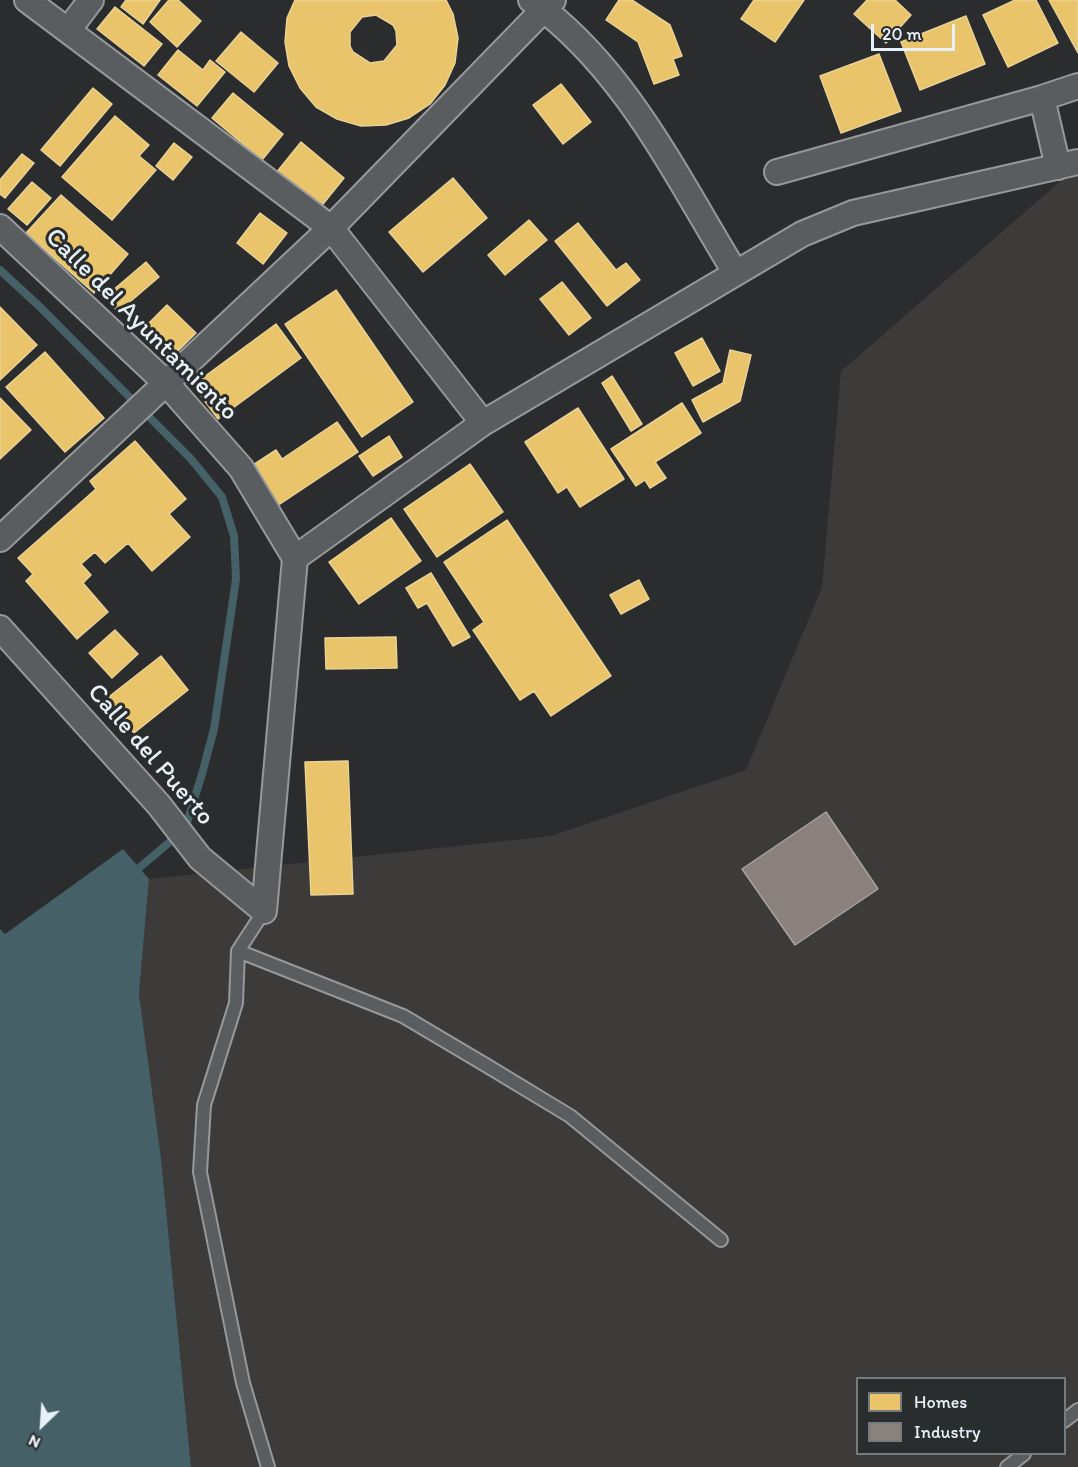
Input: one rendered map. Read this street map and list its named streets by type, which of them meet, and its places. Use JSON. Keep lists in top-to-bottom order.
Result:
{
  "streets": {
    "street": ["Calle del Ayuntamiento", "Calle del Puerto"]
  },
  "legend": ["Homes", "Industry"],
  "scale_bar": "20 m",
  "north": "bottom left"
}
